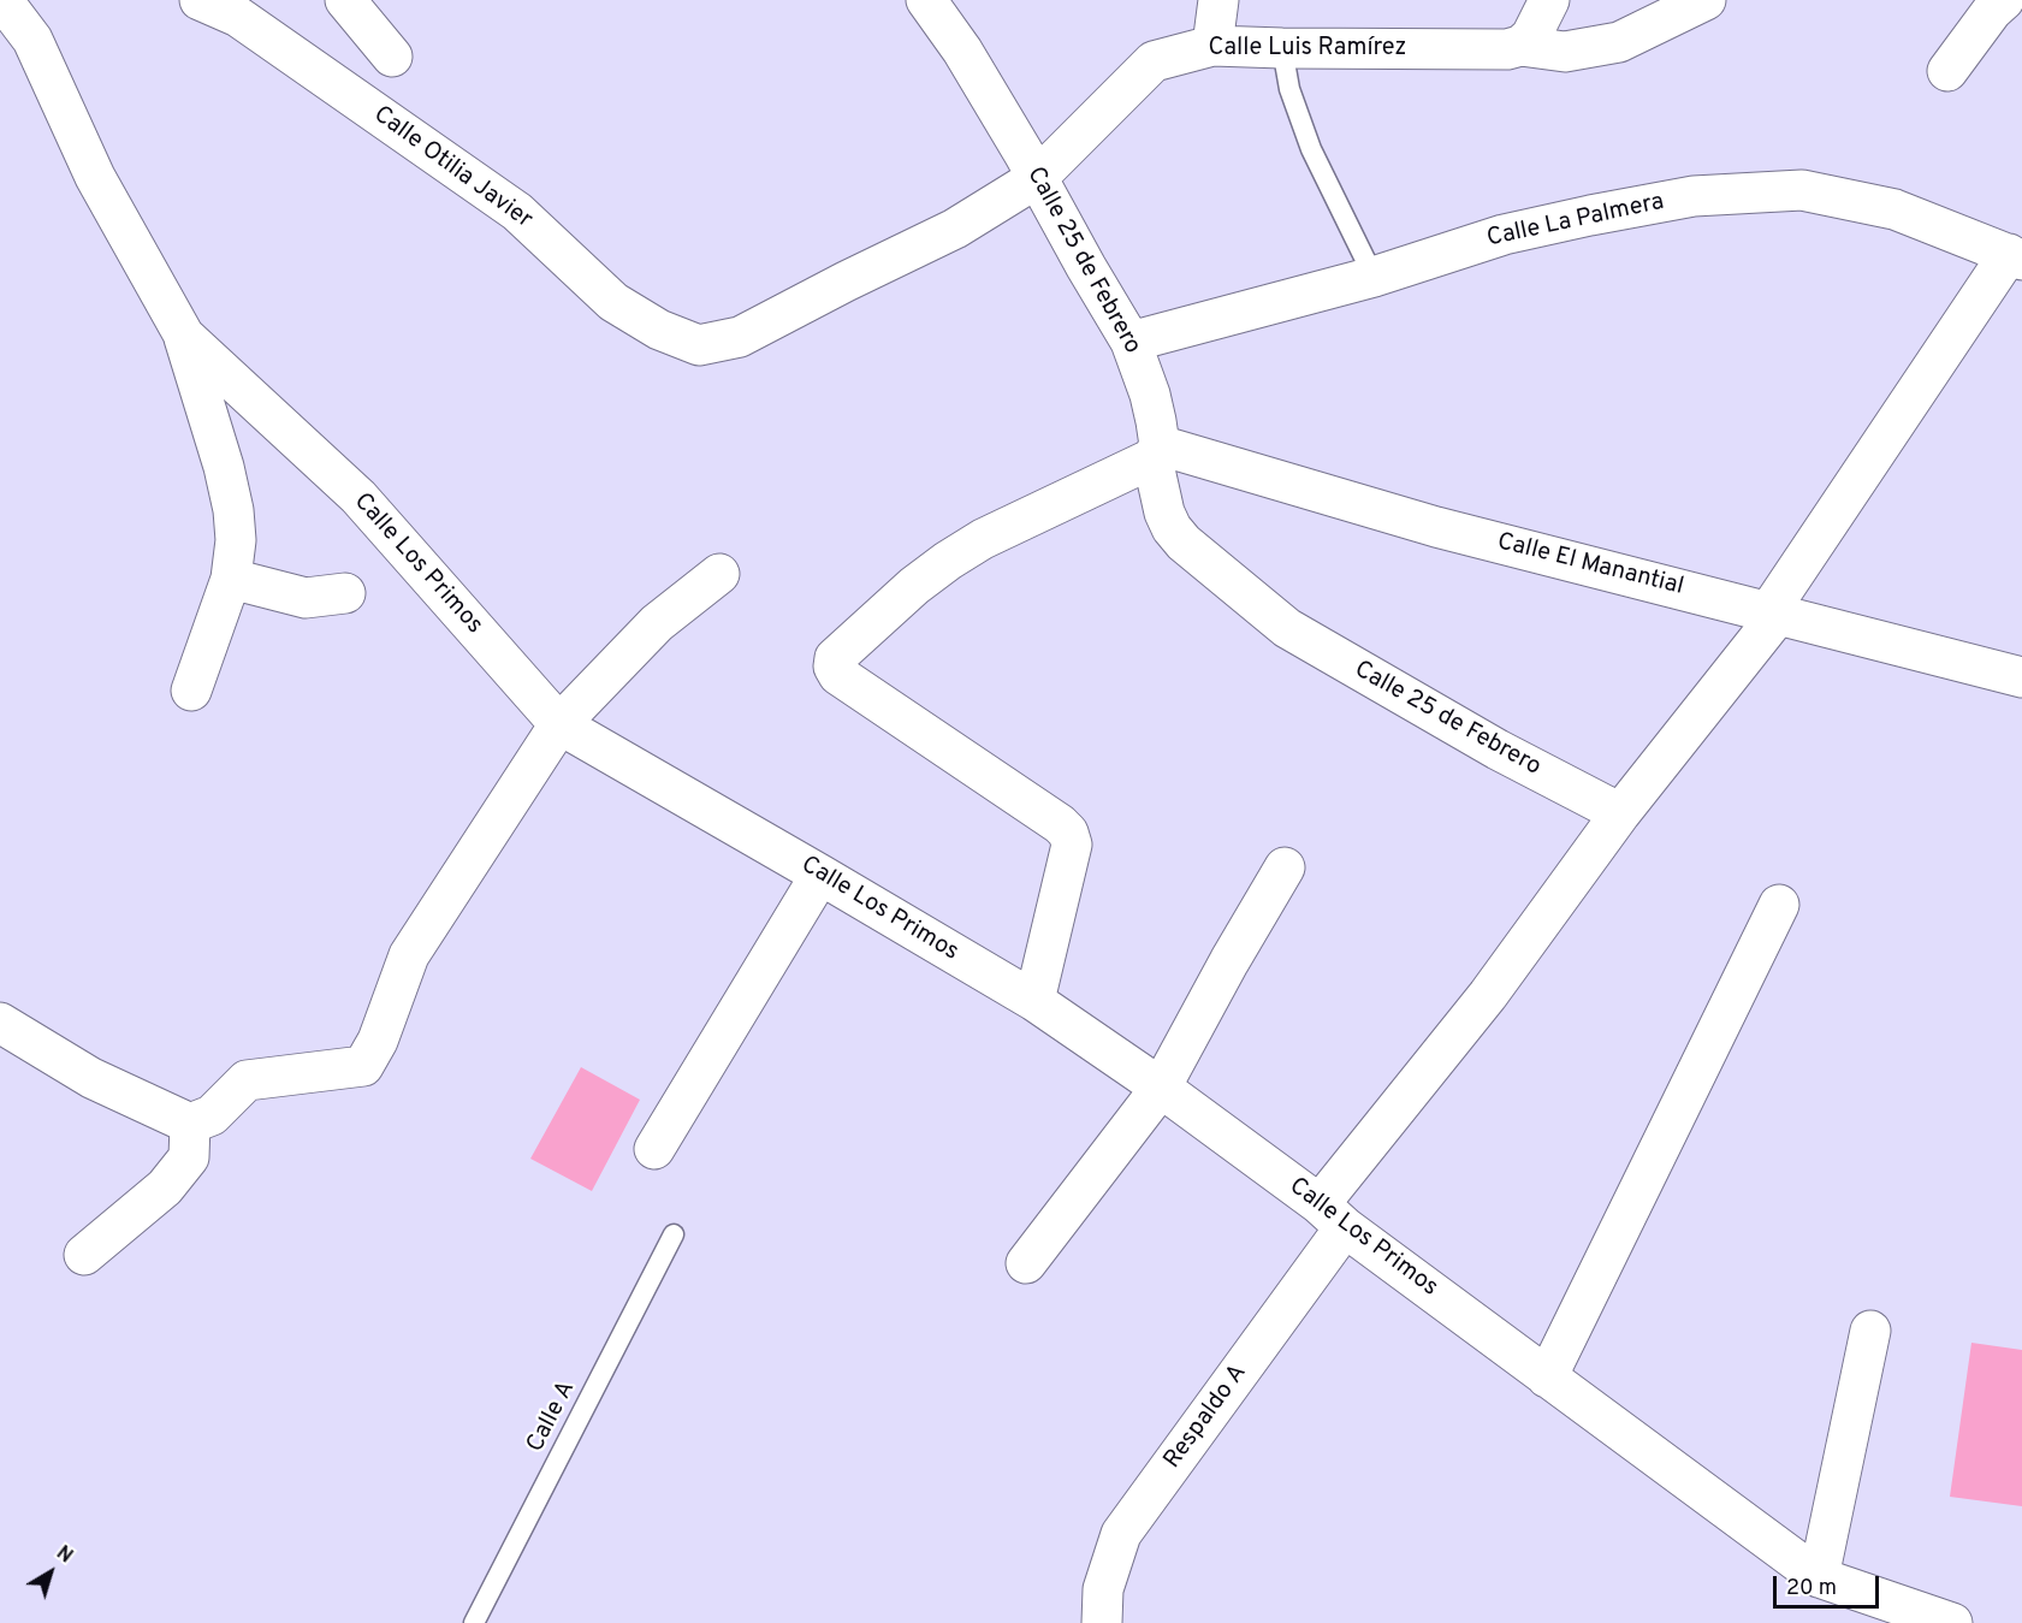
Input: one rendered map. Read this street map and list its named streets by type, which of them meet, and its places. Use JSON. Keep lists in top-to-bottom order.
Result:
{
  "streets": {
    "street": [
      "Calle Luis Ramírez",
      "Calle Otilia Javier",
      "Calle La Palmera",
      "Calle 25 de Febrero",
      "Calle Los Primos",
      "Calle El Manantial",
      "Respaldo A"
    ],
    "lane": ["Calle A"]
  },
  "crossings": [
    ["Calle Luis Ramírez", "Calle Otilia Javier"],
    ["Calle Luis Ramírez", "Calle 25 de Febrero"],
    ["Calle La Palmera", "Calle 25 de Febrero"],
    ["Calle La Palmera", "Respaldo A"],
    ["Calle 25 de Febrero", "Calle El Manantial"],
    ["Calle 25 de Febrero", "Respaldo A"],
    ["Calle Los Primos", "Respaldo A"],
    ["Calle El Manantial", "Respaldo A"]
  ],
  "scale_bar": "20 m",
  "north": "top right"
}
